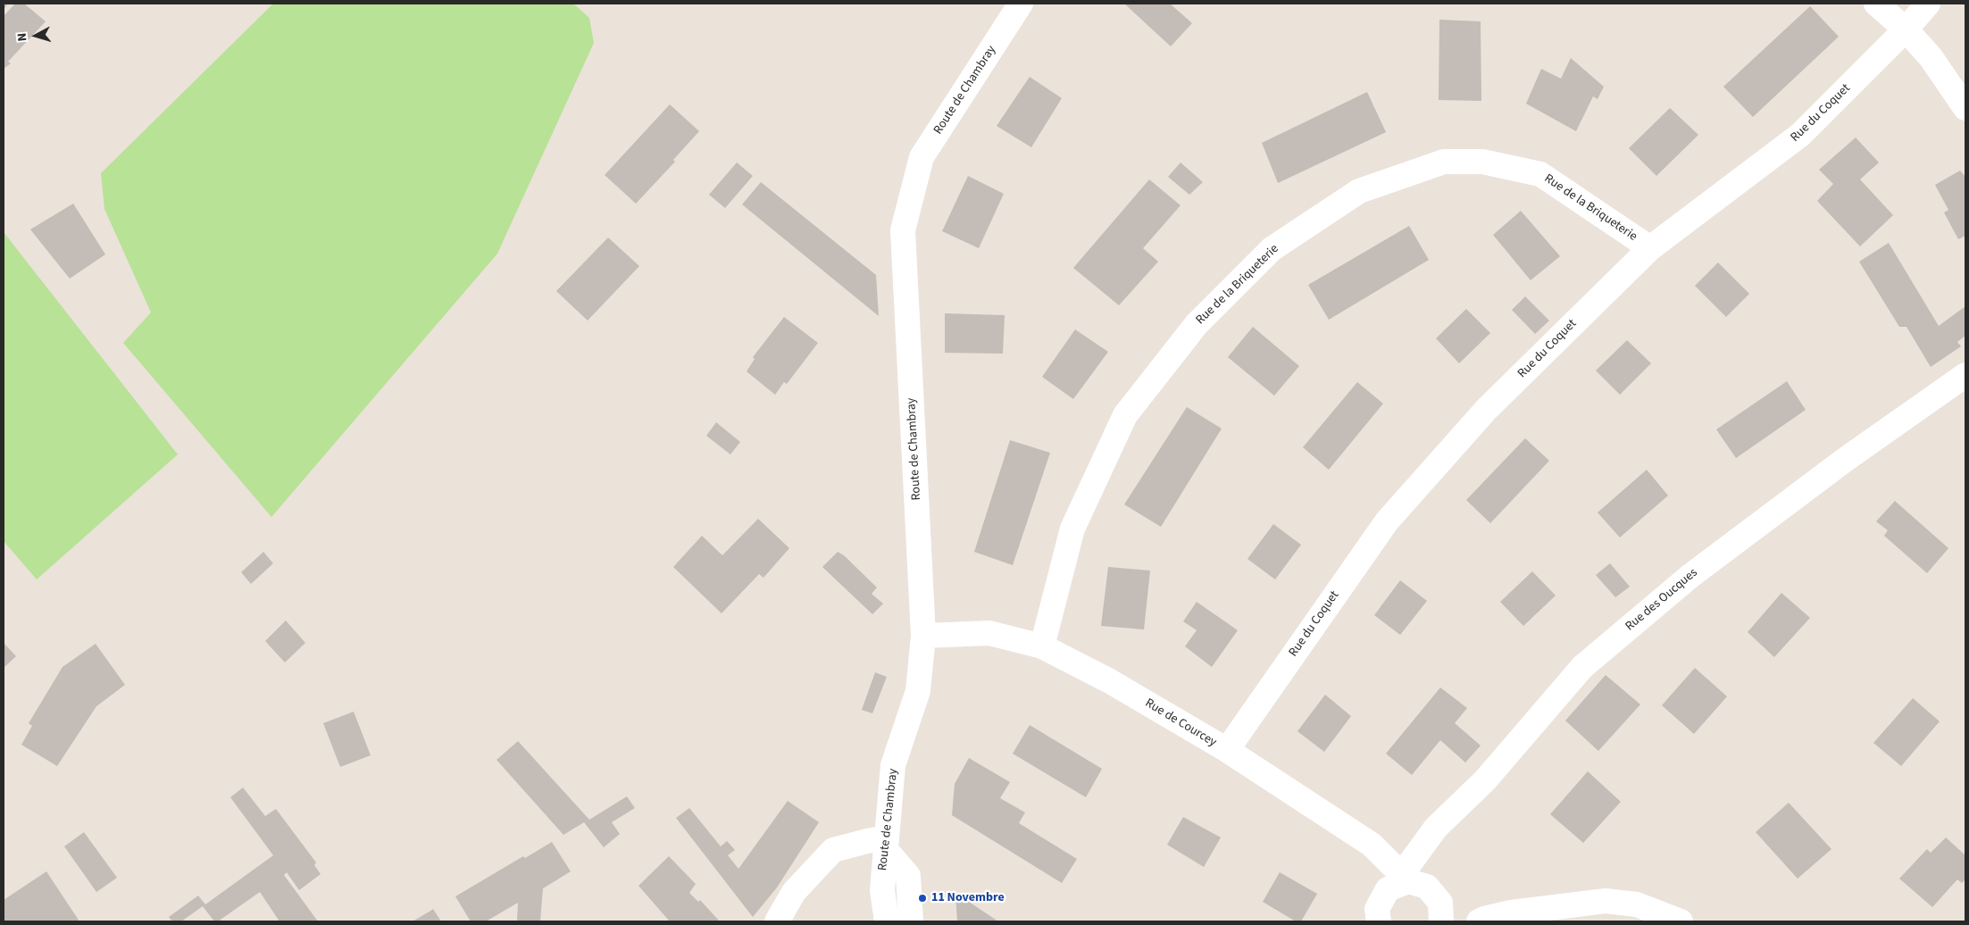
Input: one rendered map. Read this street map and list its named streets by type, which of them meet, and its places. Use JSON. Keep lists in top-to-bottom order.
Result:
{
  "streets": {
    "street": [
      "Route de Chambray",
      "Rue du Coquet",
      "Rue de la Briqueterie",
      "Rue des Oucques",
      "Rue de Courcey"
    ]
  },
  "crossings": [
    ["Route de Chambray", "Rue de Courcey"],
    ["Rue du Coquet", "Rue de la Briqueterie"],
    ["Rue du Coquet", "Rue de Courcey"],
    ["Rue de la Briqueterie", "Rue de Courcey"],
    ["Rue des Oucques", "Rue de Courcey"]
  ],
  "places": ["11 Novembre"],
  "north": "left"
}
